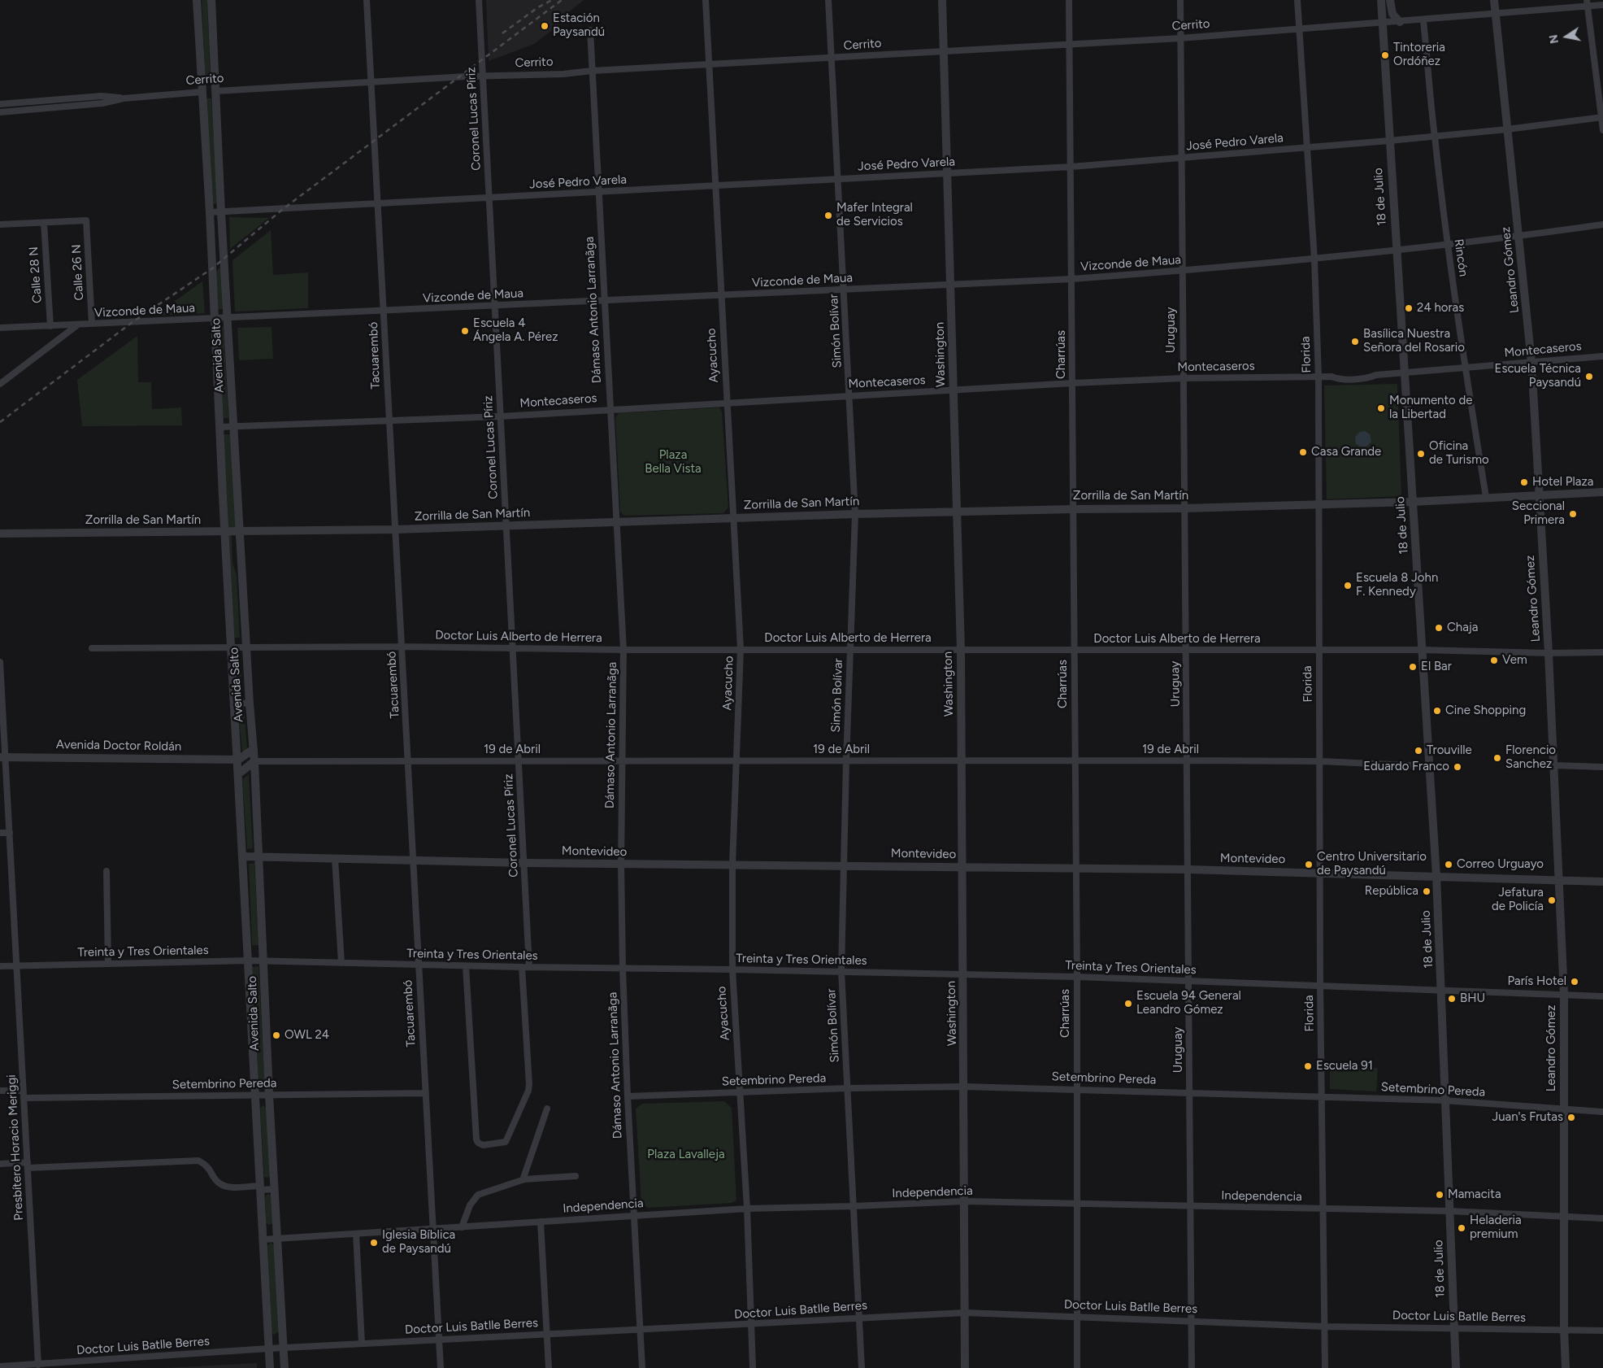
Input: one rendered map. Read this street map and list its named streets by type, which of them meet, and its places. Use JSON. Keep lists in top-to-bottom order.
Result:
{
  "streets": {
    "street": [
      "Cerrito",
      "Coronel Lucas Píriz",
      "José Pedro Varela",
      "18 de Julio",
      "Rincón",
      "Vizconde de Maua",
      "Leandro Gómez",
      "Calle 26 N",
      "Calle 28 N",
      "Dámaso Antonio Larranãga",
      "Uruguay",
      "Simón Bolívar",
      "Montecaseros",
      "Washington",
      "Charrúas",
      "Florida",
      "Avenida Salto",
      "Tacuarembó",
      "Ayacucho",
      "Zorrilla de San Martín",
      "Doctor Luis Alberto de Herrera",
      "Avenida Doctor Roldán",
      "19 de Abril",
      "Montevideo",
      "Treinta y Tres Orientales",
      "Setembrino Pereda",
      "Presbítero Horacio Meriggi",
      "Independencia",
      "Doctor Luis Batlle Berres"
    ]
  },
  "crossings": [
    ["Cerrito", "Coronel Lucas Píriz"],
    ["Cerrito", "18 de Julio"],
    ["Cerrito", "Rincón"],
    ["Cerrito", "Leandro Gómez"],
    ["Cerrito", "Dámaso Antonio Larranãga"],
    ["Cerrito", "Uruguay"],
    ["Cerrito", "Simón Bolívar"],
    ["Cerrito", "Washington"],
    ["Cerrito", "Charrúas"],
    ["Cerrito", "Florida"],
    ["Cerrito", "Avenida Salto"],
    ["Cerrito", "Tacuarembó"],
    ["Cerrito", "Ayacucho"],
    ["Coronel Lucas Píriz", "José Pedro Varela"],
    ["Coronel Lucas Píriz", "Vizconde de Maua"],
    ["Coronel Lucas Píriz", "Montecaseros"],
    ["Coronel Lucas Píriz", "Zorrilla de San Martín"],
    ["Coronel Lucas Píriz", "Doctor Luis Alberto de Herrera"],
    ["Coronel Lucas Píriz", "19 de Abril"],
    ["Coronel Lucas Píriz", "Montevideo"],
    ["Coronel Lucas Píriz", "Treinta y Tres Orientales"],
    ["José Pedro Varela", "18 de Julio"],
    ["José Pedro Varela", "Rincón"],
    ["José Pedro Varela", "Leandro Gómez"],
    ["José Pedro Varela", "Dámaso Antonio Larranãga"],
    ["José Pedro Varela", "Uruguay"],
    ["José Pedro Varela", "Simón Bolívar"],
    ["José Pedro Varela", "Washington"],
    ["José Pedro Varela", "Charrúas"],
    ["José Pedro Varela", "Florida"],
    ["José Pedro Varela", "Avenida Salto"],
    ["José Pedro Varela", "Tacuarembó"],
    ["José Pedro Varela", "Ayacucho"],
    ["18 de Julio", "Vizconde de Maua"],
    ["18 de Julio", "Montecaseros"],
    ["18 de Julio", "Zorrilla de San Martín"],
    ["18 de Julio", "Doctor Luis Alberto de Herrera"],
    ["18 de Julio", "19 de Abril"],
    ["18 de Julio", "Montevideo"],
    ["18 de Julio", "Treinta y Tres Orientales"],
    ["18 de Julio", "Setembrino Pereda"],
    ["18 de Julio", "Independencia"],
    ["18 de Julio", "Doctor Luis Batlle Berres"],
    ["Rincón", "Vizconde de Maua"],
    ["Rincón", "Montecaseros"],
    ["Rincón", "Zorrilla de San Martín"],
    ["Vizconde de Maua", "Leandro Gómez"],
    ["Vizconde de Maua", "Calle 26 N"],
    ["Vizconde de Maua", "Calle 28 N"],
    ["Vizconde de Maua", "Dámaso Antonio Larranãga"],
    ["Vizconde de Maua", "Uruguay"],
    ["Vizconde de Maua", "Simón Bolívar"],
    ["Vizconde de Maua", "Washington"],
    ["Vizconde de Maua", "Charrúas"],
    ["Vizconde de Maua", "Florida"],
    ["Vizconde de Maua", "Avenida Salto"],
    ["Vizconde de Maua", "Tacuarembó"],
    ["Vizconde de Maua", "Ayacucho"],
    ["Leandro Gómez", "Montecaseros"],
    ["Leandro Gómez", "Zorrilla de San Martín"],
    ["Leandro Gómez", "Doctor Luis Alberto de Herrera"],
    ["Leandro Gómez", "Montevideo"],
    ["Leandro Gómez", "Treinta y Tres Orientales"],
    ["Leandro Gómez", "Setembrino Pereda"],
    ["Leandro Gómez", "Independencia"],
    ["Leandro Gómez", "Doctor Luis Batlle Berres"],
    ["Calle 26 N", "Calle 28 N"],
    ["Dámaso Antonio Larranãga", "Montecaseros"],
    ["Dámaso Antonio Larranãga", "Zorrilla de San Martín"],
    ["Dámaso Antonio Larranãga", "Doctor Luis Alberto de Herrera"],
    ["Dámaso Antonio Larranãga", "19 de Abril"],
    ["Dámaso Antonio Larranãga", "Montevideo"],
    ["Dámaso Antonio Larranãga", "Treinta y Tres Orientales"],
    ["Dámaso Antonio Larranãga", "Setembrino Pereda"],
    ["Dámaso Antonio Larranãga", "Independencia"],
    ["Dámaso Antonio Larranãga", "Doctor Luis Batlle Berres"],
    ["Uruguay", "Montecaseros"],
    ["Uruguay", "Zorrilla de San Martín"],
    ["Uruguay", "Doctor Luis Alberto de Herrera"],
    ["Uruguay", "19 de Abril"],
    ["Uruguay", "Montevideo"],
    ["Uruguay", "Treinta y Tres Orientales"],
    ["Uruguay", "Setembrino Pereda"],
    ["Uruguay", "Independencia"],
    ["Uruguay", "Doctor Luis Batlle Berres"],
    ["Simón Bolívar", "Montecaseros"],
    ["Simón Bolívar", "Zorrilla de San Martín"],
    ["Simón Bolívar", "Doctor Luis Alberto de Herrera"],
    ["Simón Bolívar", "19 de Abril"],
    ["Simón Bolívar", "Montevideo"],
    ["Simón Bolívar", "Treinta y Tres Orientales"],
    ["Simón Bolívar", "Setembrino Pereda"],
    ["Simón Bolívar", "Independencia"],
    ["Simón Bolívar", "Doctor Luis Batlle Berres"],
    ["Montecaseros", "Washington"],
    ["Montecaseros", "Charrúas"],
    ["Montecaseros", "Florida"],
    ["Montecaseros", "Avenida Salto"],
    ["Montecaseros", "Tacuarembó"],
    ["Montecaseros", "Ayacucho"],
    ["Washington", "Zorrilla de San Martín"],
    ["Washington", "Doctor Luis Alberto de Herrera"],
    ["Washington", "19 de Abril"],
    ["Washington", "Montevideo"],
    ["Washington", "Treinta y Tres Orientales"],
    ["Washington", "Setembrino Pereda"],
    ["Washington", "Independencia"],
    ["Washington", "Doctor Luis Batlle Berres"],
    ["Charrúas", "Zorrilla de San Martín"],
    ["Charrúas", "Doctor Luis Alberto de Herrera"],
    ["Charrúas", "19 de Abril"],
    ["Charrúas", "Montevideo"],
    ["Charrúas", "Treinta y Tres Orientales"],
    ["Charrúas", "Setembrino Pereda"],
    ["Charrúas", "Independencia"],
    ["Charrúas", "Doctor Luis Batlle Berres"],
    ["Florida", "Zorrilla de San Martín"],
    ["Florida", "Doctor Luis Alberto de Herrera"],
    ["Florida", "19 de Abril"],
    ["Florida", "Montevideo"],
    ["Florida", "Treinta y Tres Orientales"],
    ["Florida", "Setembrino Pereda"],
    ["Florida", "Independencia"],
    ["Florida", "Doctor Luis Batlle Berres"],
    ["Avenida Salto", "Zorrilla de San Martín"],
    ["Avenida Salto", "Doctor Luis Alberto de Herrera"],
    ["Avenida Salto", "Avenida Doctor Roldán"],
    ["Avenida Salto", "19 de Abril"],
    ["Avenida Salto", "Montevideo"],
    ["Avenida Salto", "Treinta y Tres Orientales"],
    ["Avenida Salto", "Setembrino Pereda"],
    ["Avenida Salto", "Independencia"],
    ["Avenida Salto", "Doctor Luis Batlle Berres"],
    ["Tacuarembó", "Zorrilla de San Martín"],
    ["Tacuarembó", "Doctor Luis Alberto de Herrera"],
    ["Tacuarembó", "19 de Abril"],
    ["Tacuarembó", "Montevideo"],
    ["Tacuarembó", "Treinta y Tres Orientales"],
    ["Tacuarembó", "Setembrino Pereda"],
    ["Tacuarembó", "Independencia"],
    ["Tacuarembó", "Doctor Luis Batlle Berres"],
    ["Ayacucho", "Zorrilla de San Martín"],
    ["Ayacucho", "Doctor Luis Alberto de Herrera"],
    ["Ayacucho", "19 de Abril"],
    ["Ayacucho", "Montevideo"],
    ["Ayacucho", "Treinta y Tres Orientales"],
    ["Ayacucho", "Setembrino Pereda"],
    ["Ayacucho", "Independencia"],
    ["Ayacucho", "Doctor Luis Batlle Berres"],
    ["Avenida Doctor Roldán", "Presbítero Horacio Meriggi"],
    ["Treinta y Tres Orientales", "Presbítero Horacio Meriggi"],
    ["Setembrino Pereda", "Presbítero Horacio Meriggi"],
    ["Presbítero Horacio Meriggi", "Doctor Luis Batlle Berres"]
  ],
  "parks": ["Plaza Bella Vista", "Plaza Lavalleja"],
  "places": [
    "Estación Paysandú",
    "Tintoreria Ordóñez",
    "Mafer Integral de Servicios",
    "24 horas",
    "Escuela 4 Ángela A. Pérez",
    "Basílica Nuestra Señora del Rosario",
    "Escuela Técnica Paysandú",
    "Monumento de la Libertad",
    "Casa Grande",
    "Oficina de Turismo",
    "Hotel Plaza",
    "Seccional Primera",
    "Escuela 8 John F. Kennedy",
    "Chaja",
    "Vem",
    "El Bar",
    "Cine Shopping",
    "Trouville",
    "Florencio Sanchez",
    "Eduardo Franco",
    "Centro Universitario de Paysandú",
    "Correo Urguayo",
    "República",
    "Jefatura de Policía",
    "París Hotel",
    "BHU",
    "Escuela 94 General Leandro Gómez",
    "OWL 24",
    "Escuela 91",
    "Juan's Frutas",
    "Mamacita",
    "Heladeria premium",
    "Iglesia Bíblica de Paysandú"
  ],
  "north": "left"
}
